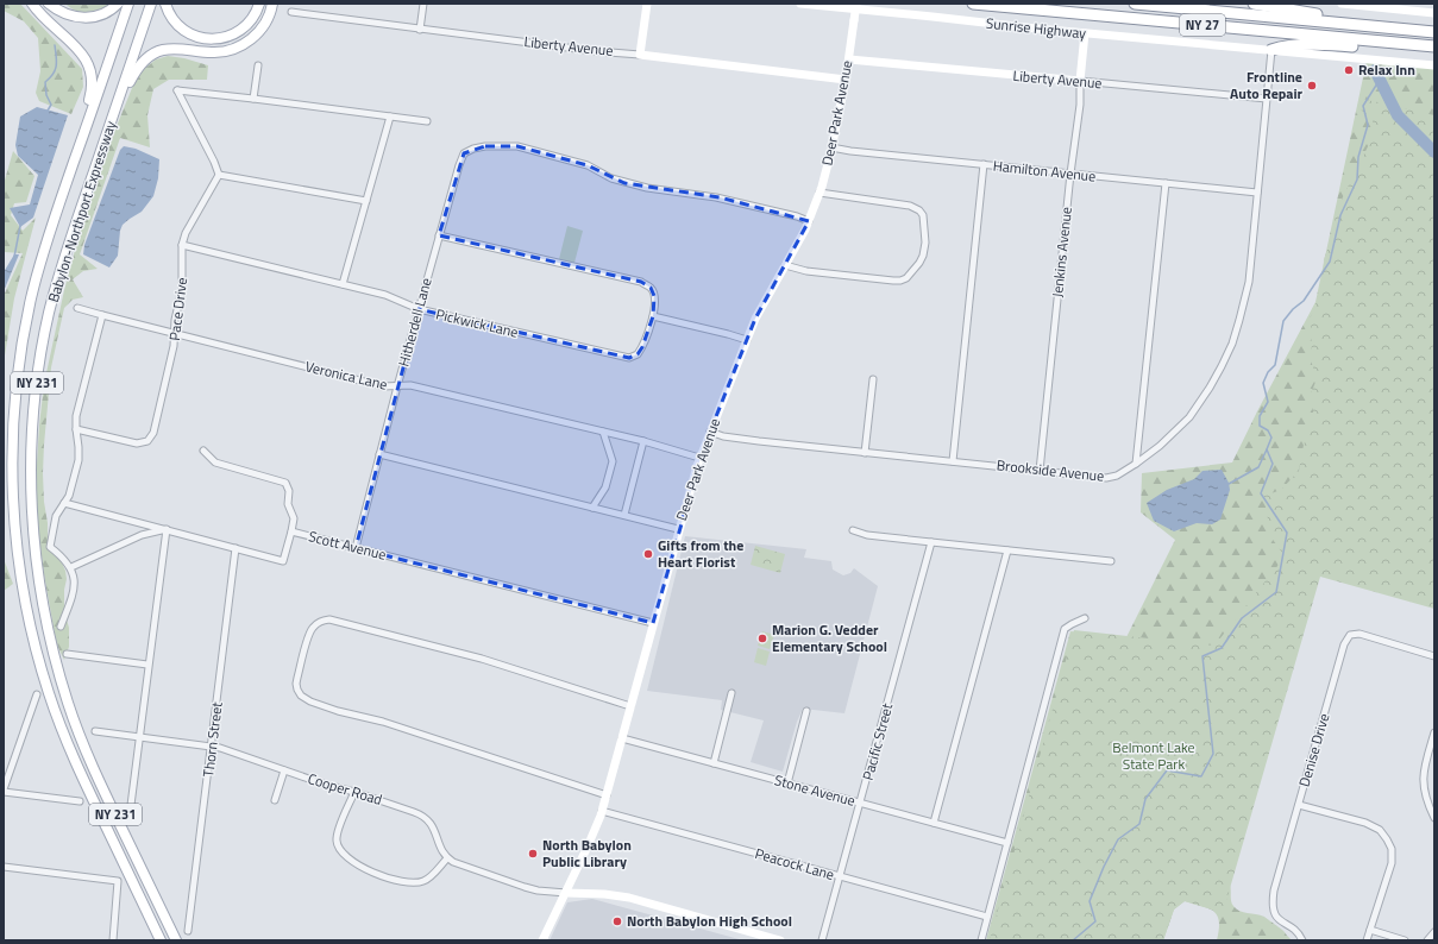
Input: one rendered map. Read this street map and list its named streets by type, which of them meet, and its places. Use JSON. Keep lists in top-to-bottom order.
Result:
{
  "streets": {
    "highway": ["NY 27", "Sunrise Highway"],
    "main road": [
      "Liberty Avenue",
      "Deer Park Avenue",
      "Babylon-Northport Expressway",
      "Jenkins Avenue",
      "NY 231"
    ],
    "street": [
      "Hamilton Avenue",
      "Pace Drive",
      "Hitherdell Lane",
      "Pickwick Lane",
      "Veronica Lane",
      "Brookside Avenue",
      "Scott Avenue",
      "Thorn Street",
      "Pacific Street",
      "Denise Drive",
      "Cooper Road",
      "Stone Avenue",
      "Peacock Lane"
    ]
  },
  "crossings": [
    ["Sunrise Highway", "Jenkins Avenue"],
    ["Sunrise Highway", "Brookside Avenue"],
    ["Liberty Avenue", "Deer Park Avenue"],
    ["Liberty Avenue", "Jenkins Avenue"],
    ["Liberty Avenue", "Brookside Avenue"],
    ["Deer Park Avenue", "Hamilton Avenue"],
    ["Deer Park Avenue", "Hitherdell Lane"],
    ["Deer Park Avenue", "Veronica Lane"],
    ["Deer Park Avenue", "Brookside Avenue"],
    ["Deer Park Avenue", "Scott Avenue"],
    ["Deer Park Avenue", "Stone Avenue"],
    ["Deer Park Avenue", "Peacock Lane"],
    ["Hamilton Avenue", "Jenkins Avenue"],
    ["Hamilton Avenue", "Brookside Avenue"],
    ["Jenkins Avenue", "Brookside Avenue"],
    ["Pace Drive", "Pickwick Lane"],
    ["Pace Drive", "Veronica Lane"],
    ["Hitherdell Lane", "Pickwick Lane"],
    ["Hitherdell Lane", "Veronica Lane"],
    ["Hitherdell Lane", "Scott Avenue"],
    ["Scott Avenue", "Thorn Street"],
    ["Thorn Street", "Cooper Road"],
    ["Pacific Street", "Stone Avenue"],
    ["Pacific Street", "Peacock Lane"]
  ],
  "parks": ["Belmont Lake State Park"],
  "places": [
    "Relax Inn",
    "Frontline Auto Repair",
    "Gifts from the Heart Florist",
    "Marion G. Vedder Elementary School",
    "North Babylon Public Library",
    "North Babylon High School"
  ]
}
